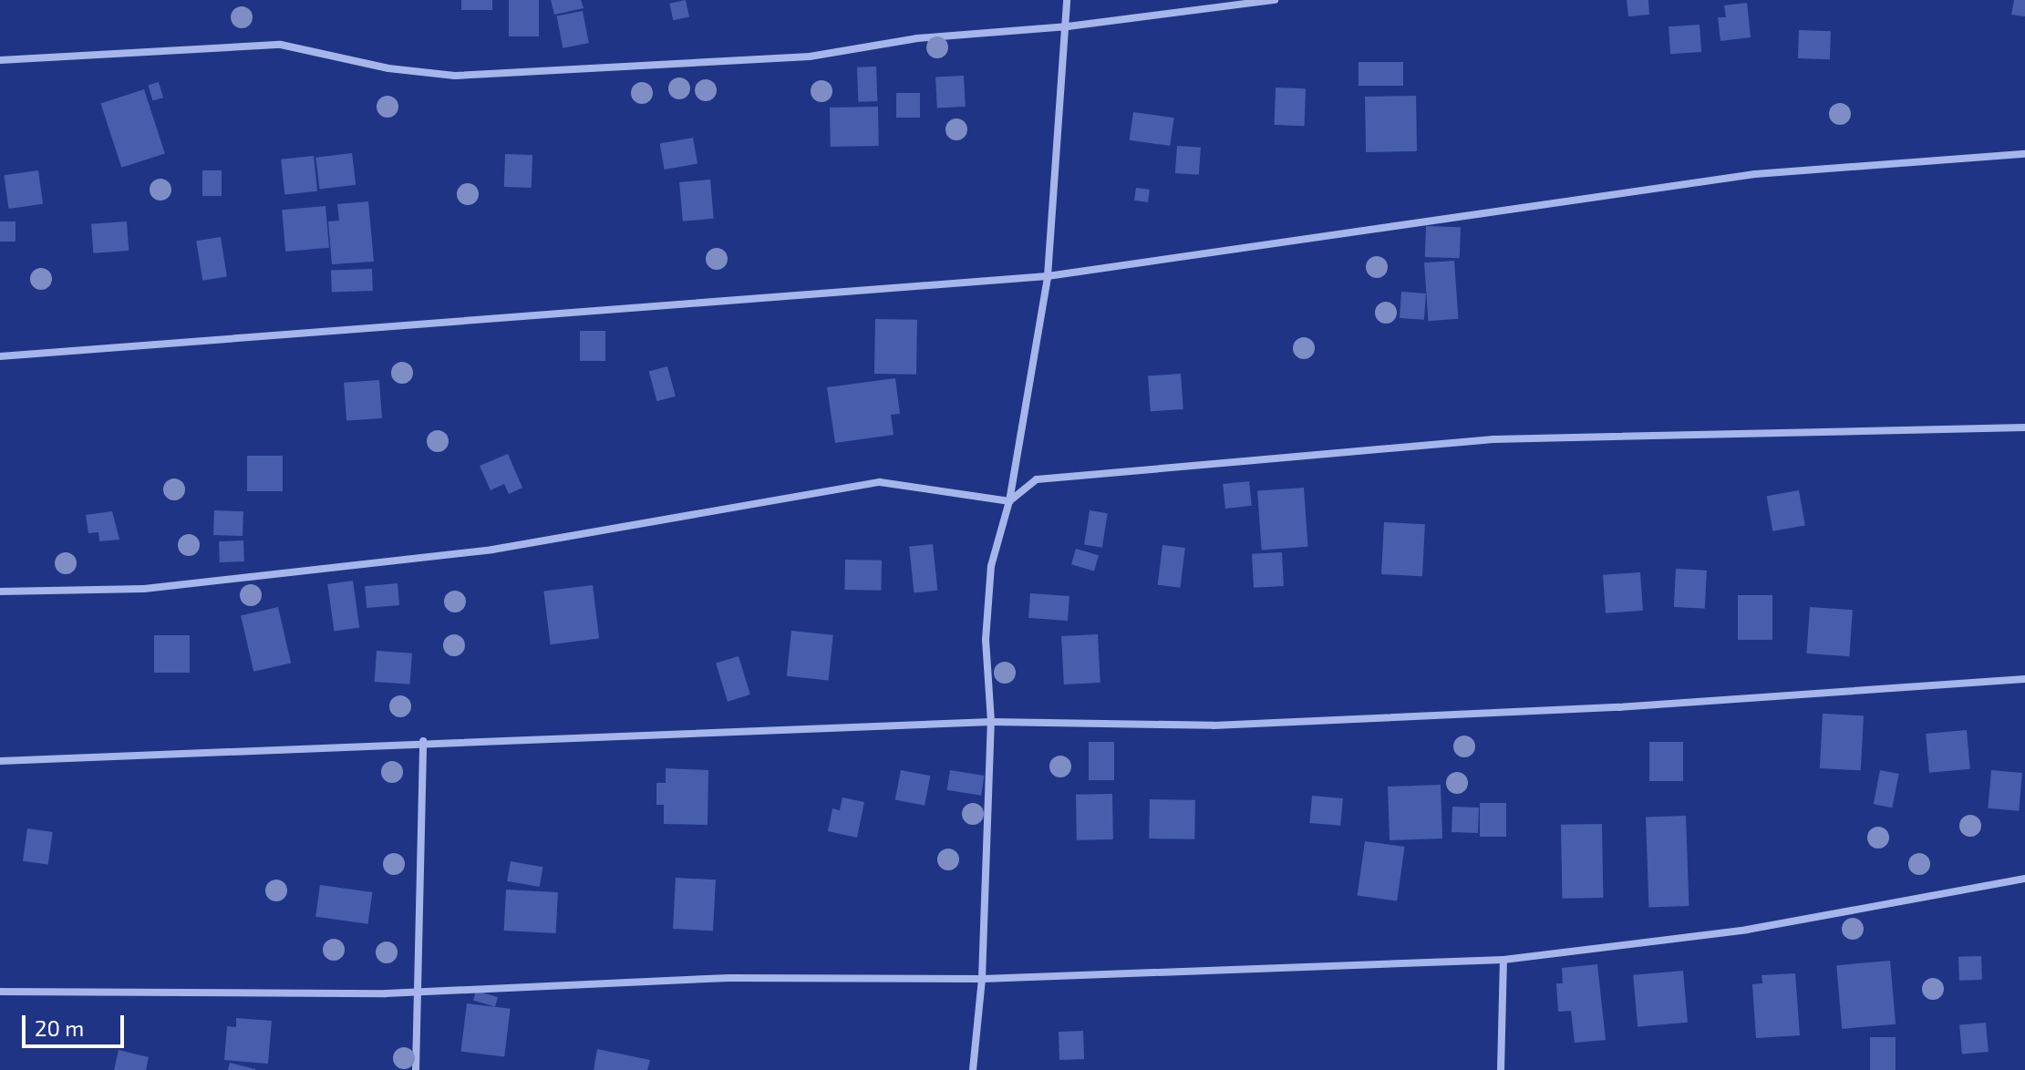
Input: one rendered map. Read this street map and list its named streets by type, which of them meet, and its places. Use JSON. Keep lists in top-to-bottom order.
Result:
{
  "scale_bar": "20 m"
}
